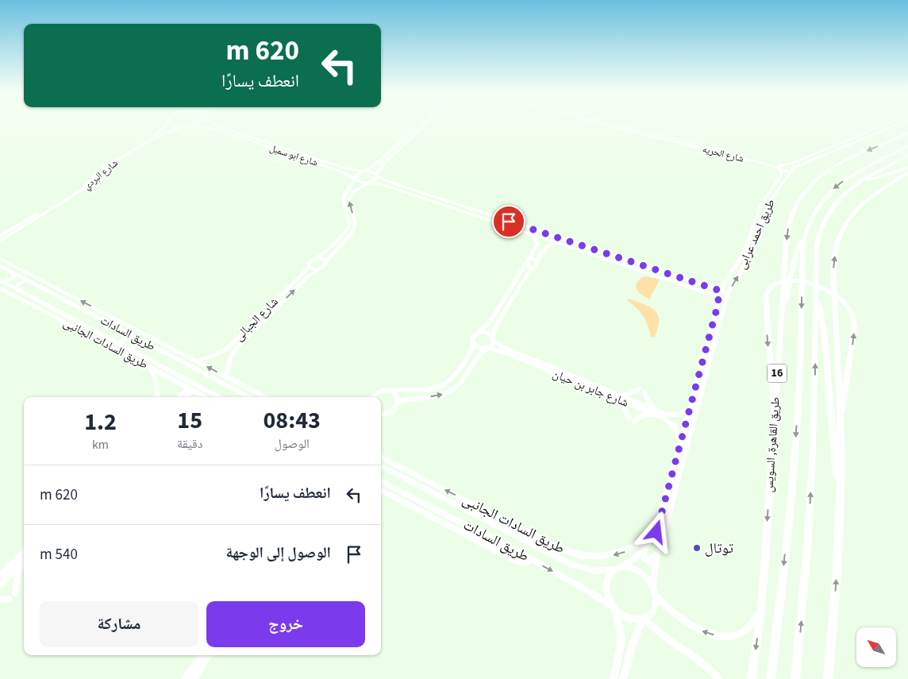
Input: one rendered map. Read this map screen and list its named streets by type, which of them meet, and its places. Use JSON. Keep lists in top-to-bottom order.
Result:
{
  "streets": {
    "highway": ["16", "طريق القاهرة, السويس"],
    "street": [
      "شارع الحريه",
      "شارع ابو سمبل",
      "شارع البردي",
      "طريق احمد عرابى",
      "شارع الجبالى",
      "طريق السادات",
      "طريق السادات الجانبى",
      "شارع جابر بن حيان"
    ]
  },
  "crossings": [
    ["شارع الحريه", "طريق احمد عرابى"],
    ["شارع ابو سمبل", "شارع البردي"],
    ["طريق احمد عرابى", "طريق السادات"],
    ["طريق احمد عرابى", "طريق السادات الجانبى"],
    ["طريق احمد عرابى", "شارع جابر بن حيان"],
    ["طريق السادات", "طريق السادات الجانبى"]
  ],
  "places": ["توتال"],
  "north": "top left",
  "page": {
    "turn": ["620 m", "انعطف يسارًا"],
    "eta": [
      "08:43",
      "الوصول",
      "15",
      "دقيقة",
      "1.2",
      "km"
    ],
    "list": [
      {
        "name": "انعطف يسارًا",
        "value": "620 m"
      },
      {
        "name": "الوصول إلى الوجهة",
        "value": "540 m"
      }
    ],
    "buttons": ["خروج", "مشاركة"]
  }
}
